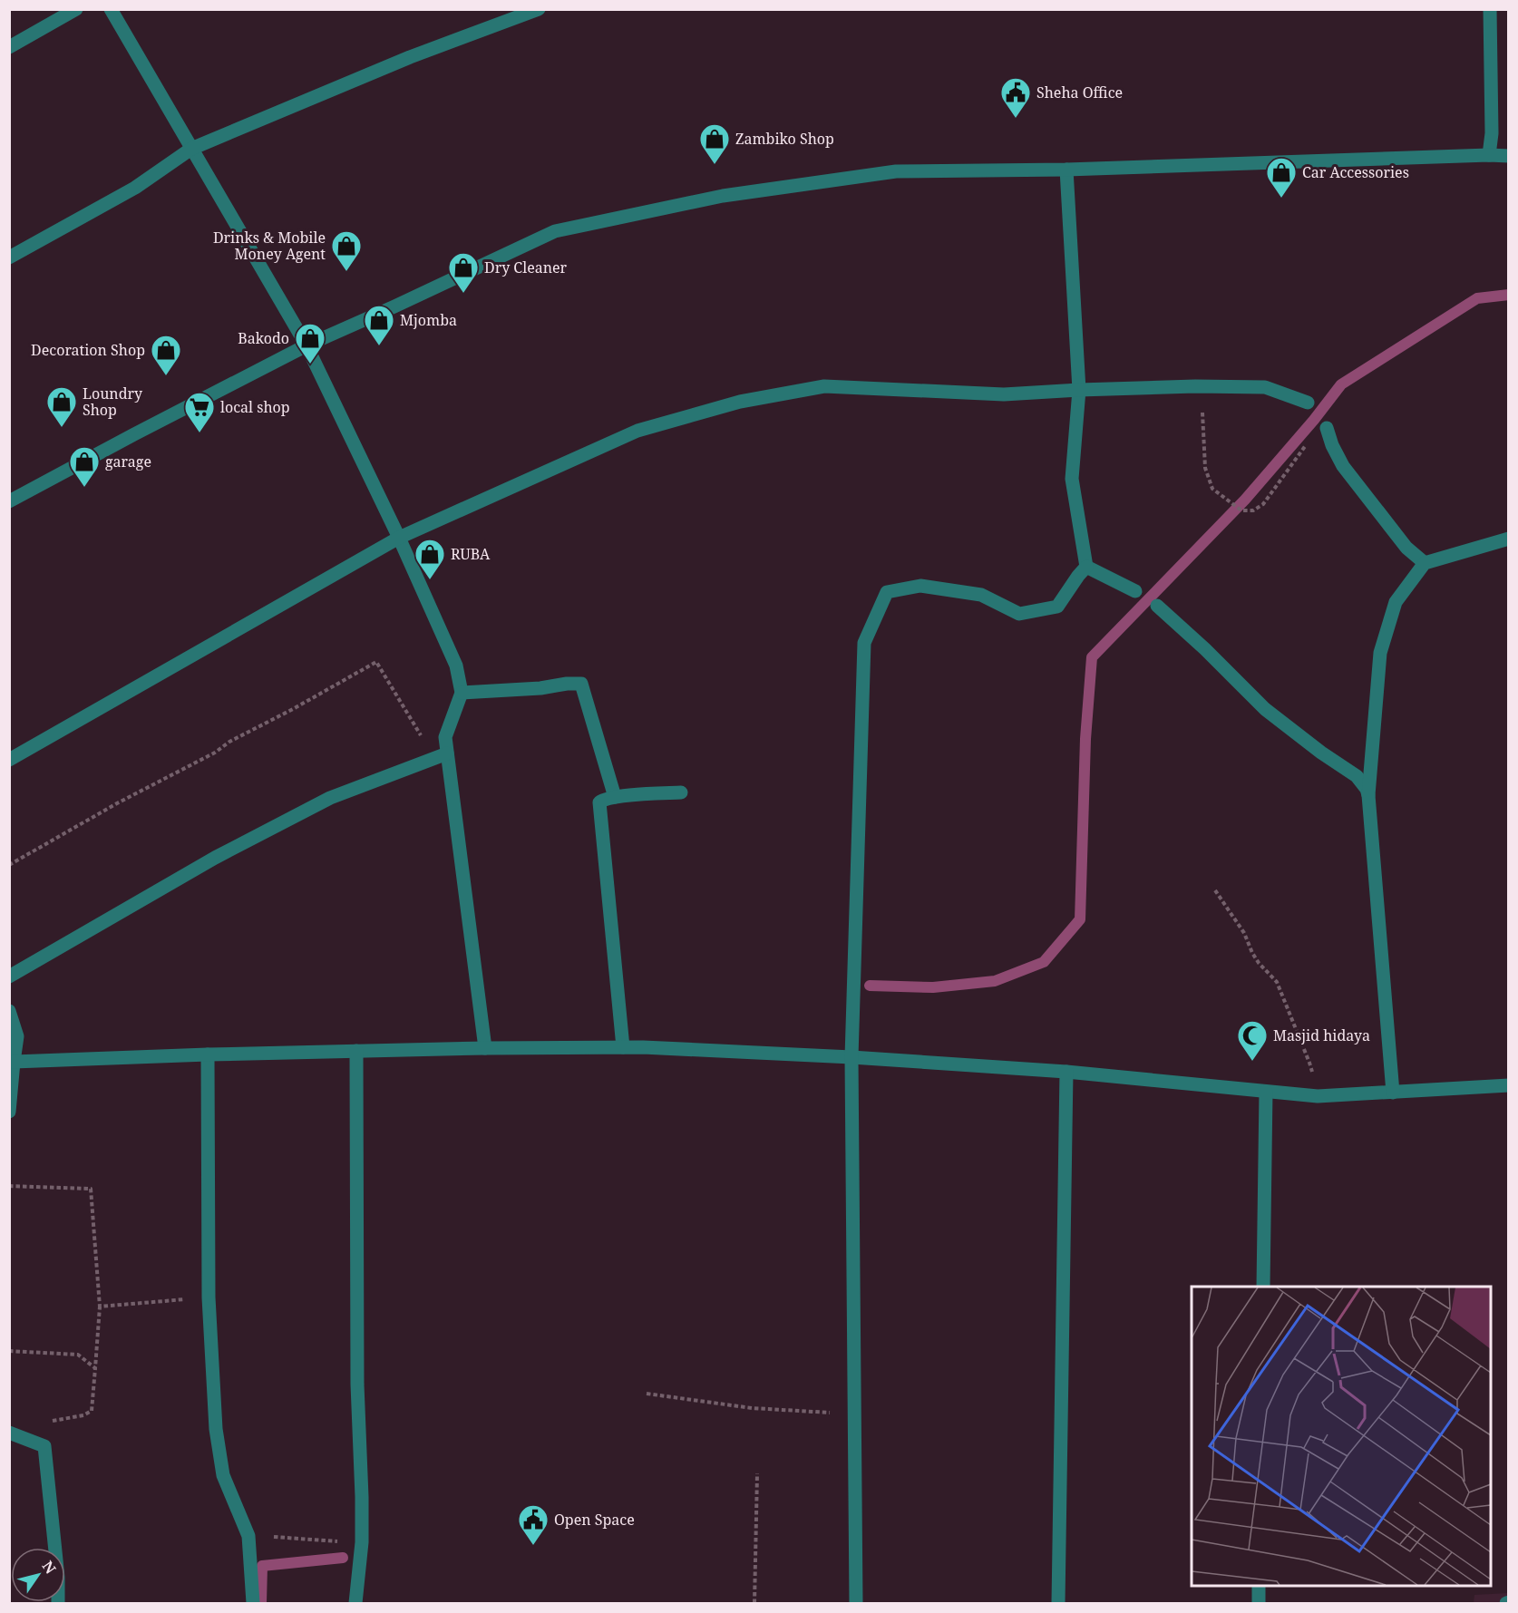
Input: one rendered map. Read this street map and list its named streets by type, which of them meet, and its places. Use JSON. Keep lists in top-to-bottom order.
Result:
{
  "places": {
    "public building": ["Sheha Office", "Open Space"],
    "shop": [
      "Zambiko Shop",
      "Car Accessories",
      "Drinks & Mobile Money Agent",
      "Dry Cleaner",
      "Mjomba",
      "Bakodo",
      "Decoration Shop",
      "Loundry Shop",
      "garage",
      "RUBA"
    ],
    "supermarket": ["local shop"],
    "mosque": ["Masjid hidaya"]
  },
  "north": "top right"
}
